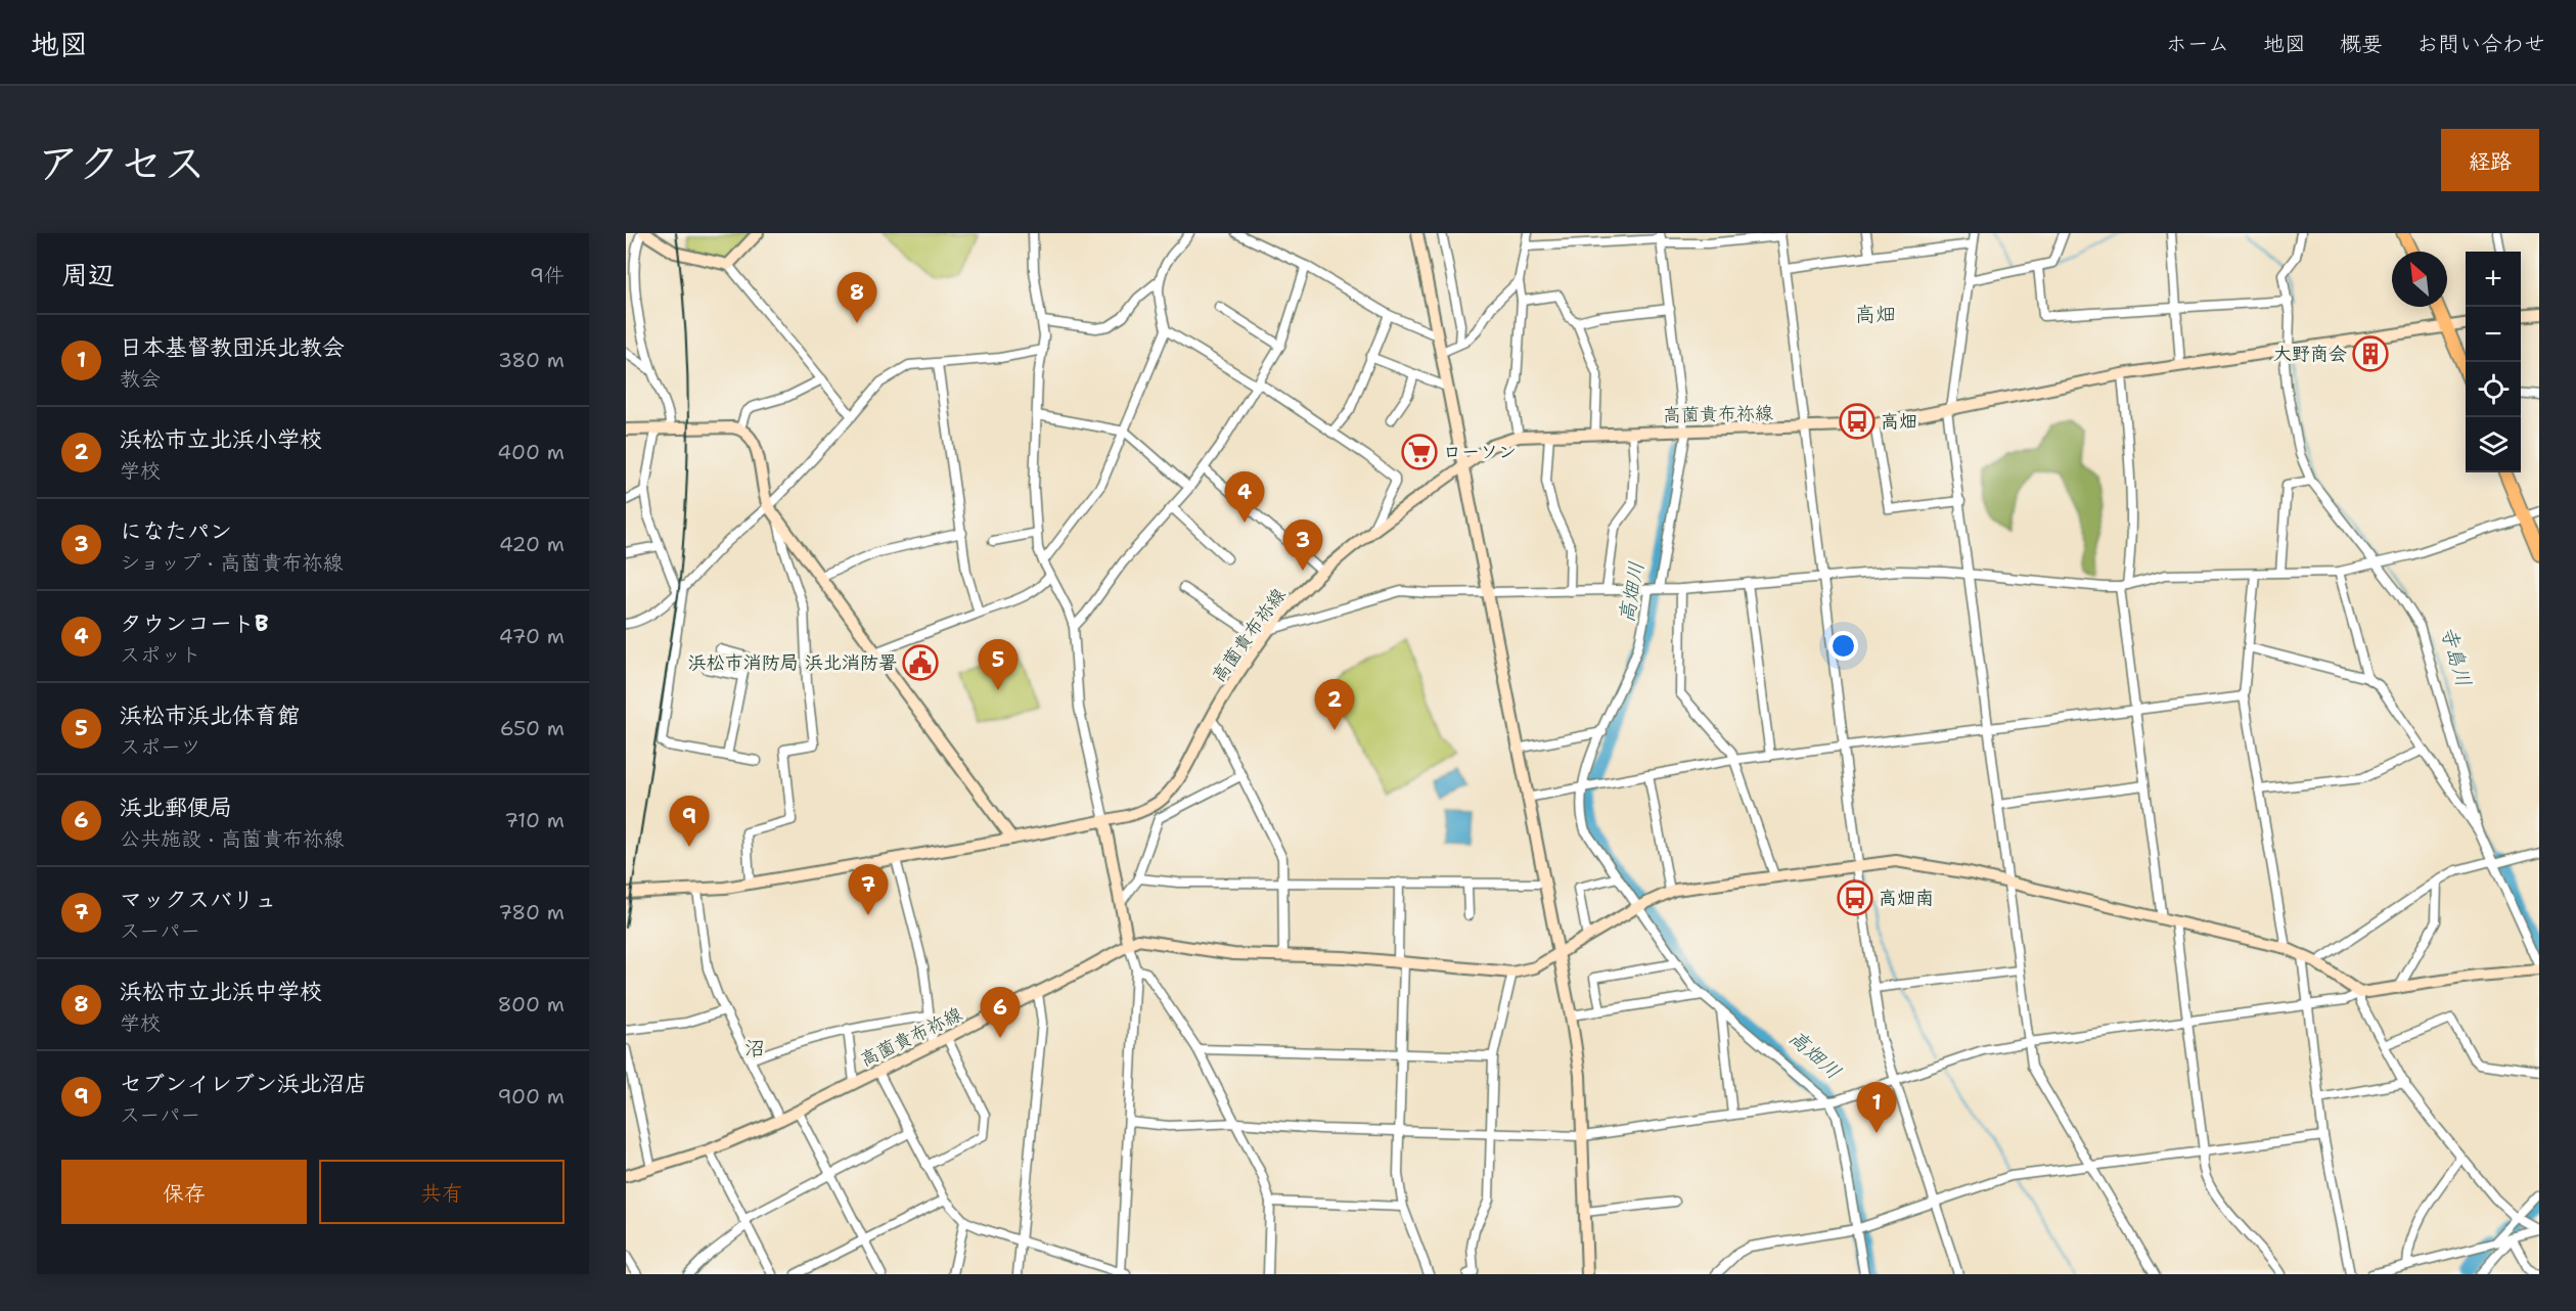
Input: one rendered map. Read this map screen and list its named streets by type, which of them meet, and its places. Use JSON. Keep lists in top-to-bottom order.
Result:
{
  "streets": {
    "street": ["高薗貴布祢線"]
  },
  "districts": ["高畑", "沼"],
  "water": ["高畑川", "寺島川"],
  "places": {
    "building": ["大野商会"],
    "bus stop": ["高畑", "高畑南"],
    "supermarket": ["ローソン"],
    "public building": ["浜松市消防局 浜北消防署"]
  },
  "north": "top left",
  "page": {
    "header": "地図",
    "nav": [
      "ホーム",
      "地図",
      "概要",
      "お問い合わせ"
    ],
    "title": "アクセス",
    "buttons": [
      "経路",
      ["保存", "共有"]
    ],
    "heading": ["周辺", "9件"],
    "map_buttons": ["+", "−"],
    "pins": [
      "8",
      "4",
      "3",
      "5",
      "2",
      "9",
      "7",
      "6",
      "1"
    ],
    "list": [
      {
        "mark": "1",
        "name": "日本基督教団浜北教会",
        "note": "教会",
        "value": "380 m"
      },
      {
        "mark": "2",
        "name": "浜松市立北浜小学校",
        "note": "学校",
        "value": "400 m"
      },
      {
        "mark": "3",
        "name": "になたパン",
        "note": "ショップ · 高薗貴布祢線",
        "value": "420 m"
      },
      {
        "mark": "4",
        "name": "タウンコートB",
        "note": "スポット",
        "value": "470 m"
      },
      {
        "mark": "5",
        "name": "浜松市浜北体育館",
        "note": "スポーツ",
        "value": "650 m"
      },
      {
        "mark": "6",
        "name": "浜北郵便局",
        "note": "公共施設 · 高薗貴布祢線",
        "value": "710 m"
      },
      {
        "mark": "7",
        "name": "マックスバリュ",
        "note": "スーパー",
        "value": "780 m"
      },
      {
        "mark": "8",
        "name": "浜松市立北浜中学校",
        "note": "学校",
        "value": "800 m"
      },
      {
        "mark": "9",
        "name": "セブンイレブン浜北沼店",
        "note": "スーパー",
        "value": "900 m"
      }
    ]
  }
}
